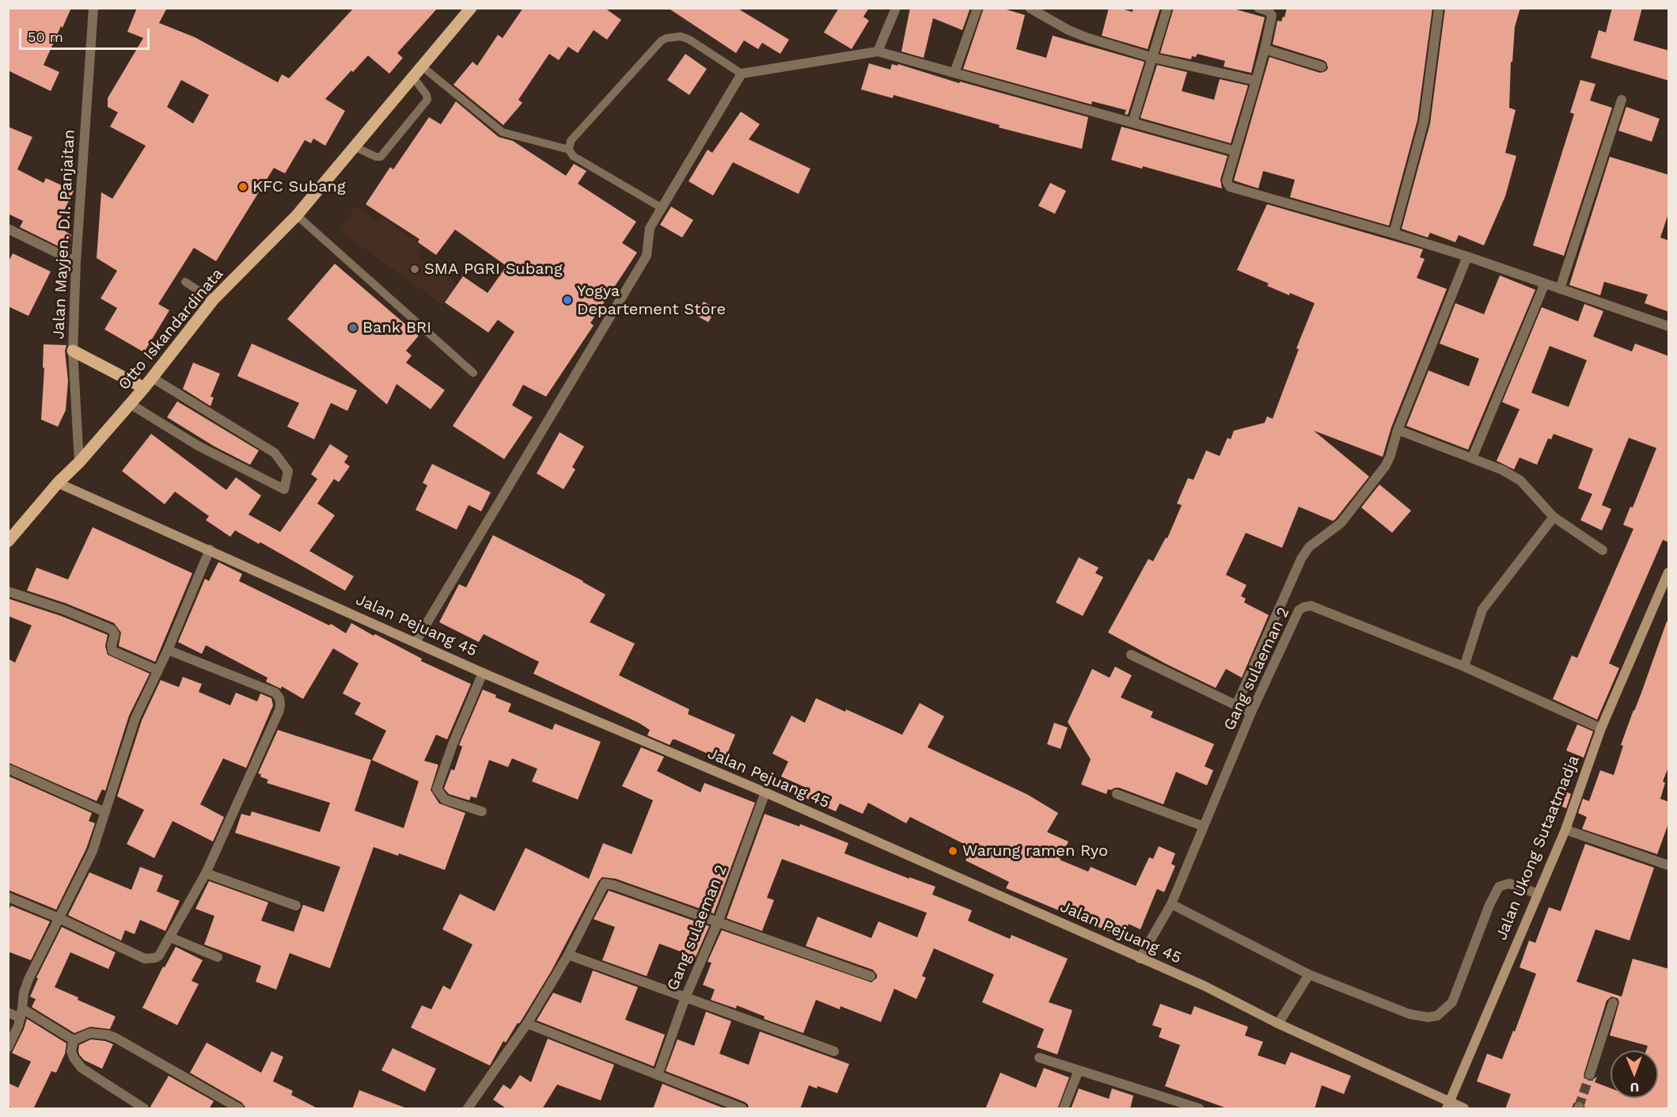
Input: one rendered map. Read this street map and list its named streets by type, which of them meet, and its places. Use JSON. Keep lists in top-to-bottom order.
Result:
{
  "streets": {
    "main road": ["Otto Iskandardinata"],
    "street": [
      "Jalan Mayjen. D.I. Panjaitan",
      "Jalan Pejuang 45",
      "Gang sulaeman 2",
      "Jalan Ukong Sutaatmadja"
    ]
  },
  "crossings": [
    ["Jalan Mayjen. D.I. Panjaitan", "Otto Iskandardinata"],
    ["Otto Iskandardinata", "Jalan Pejuang 45"],
    ["Jalan Pejuang 45", "Gang sulaeman 2"],
    ["Jalan Pejuang 45", "Jalan Ukong Sutaatmadja"],
    ["Gang sulaeman 2", "Jalan Ukong Sutaatmadja"]
  ],
  "places": [
    "KFC Subang",
    "SMA PGRI Subang",
    "Yogya Departement Store",
    "Bank BRI",
    "Warung ramen Ryo"
  ],
  "scale_bar": "50 m",
  "north": "bottom"
}
